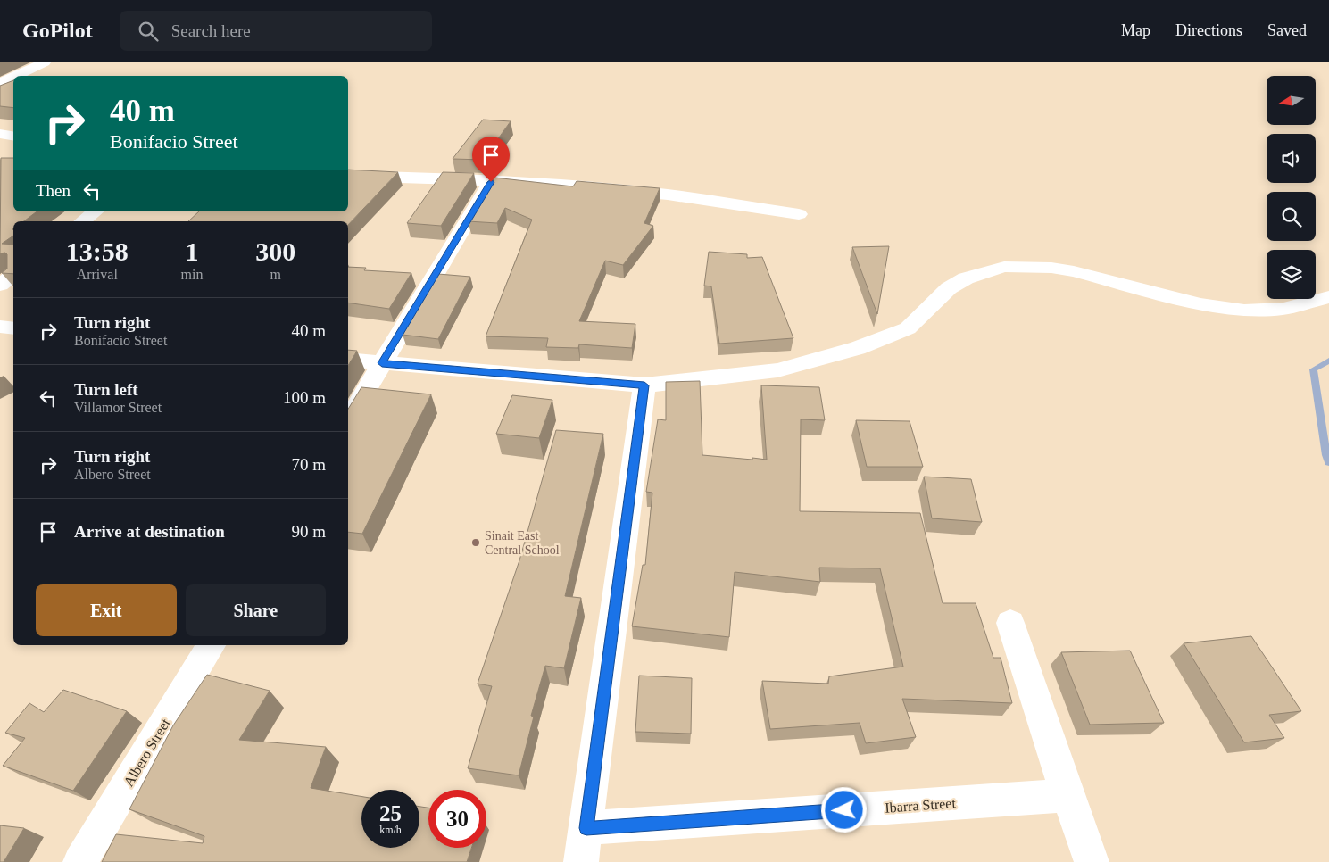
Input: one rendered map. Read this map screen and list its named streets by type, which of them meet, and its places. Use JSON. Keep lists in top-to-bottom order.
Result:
{
  "streets": {
    "street": ["Albero Street", "Ibarra Street"]
  },
  "places": ["Sinait East Central School"],
  "north": "left",
  "page": {
    "header": "GoPilot",
    "search": "Search here",
    "nav": ["Map", "Directions", "Saved"],
    "turn": ["40 m", "Bonifacio Street"],
    "then": "Then",
    "eta": [
      "13:58",
      "Arrival",
      "1",
      "min",
      "300",
      "m"
    ],
    "list": [
      {
        "name": "Turn right",
        "note": "Bonifacio Street",
        "value": "40 m"
      },
      {
        "name": "Turn left",
        "note": "Villamor Street",
        "value": "100 m"
      },
      {
        "name": "Turn right",
        "note": "Albero Street",
        "value": "70 m"
      },
      {
        "name": "Arrive at destination",
        "value": "90 m"
      }
    ],
    "buttons": ["Exit", "Share"],
    "speed": "25 km/h",
    "limit": "30"
  }
}
